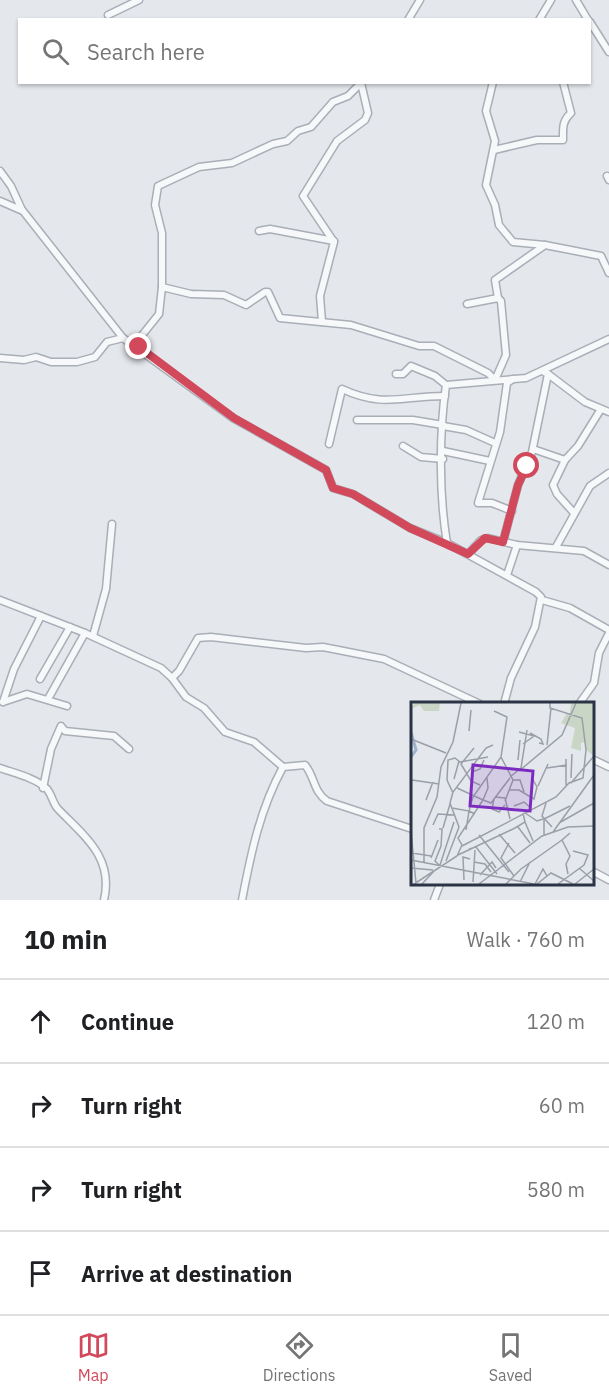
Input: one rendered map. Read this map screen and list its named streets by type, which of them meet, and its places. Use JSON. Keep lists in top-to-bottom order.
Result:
{
  "page": {
    "search": "Search here",
    "heading": ["10 min", "Walk · 760 m"],
    "list": [
      ["Continue", "120 m"],
      ["Turn right", "60 m"],
      ["Turn right", "580 m"],
      "Arrive at destination"
    ],
    "nav": ["Map", "Directions", "Saved"]
  }
}
